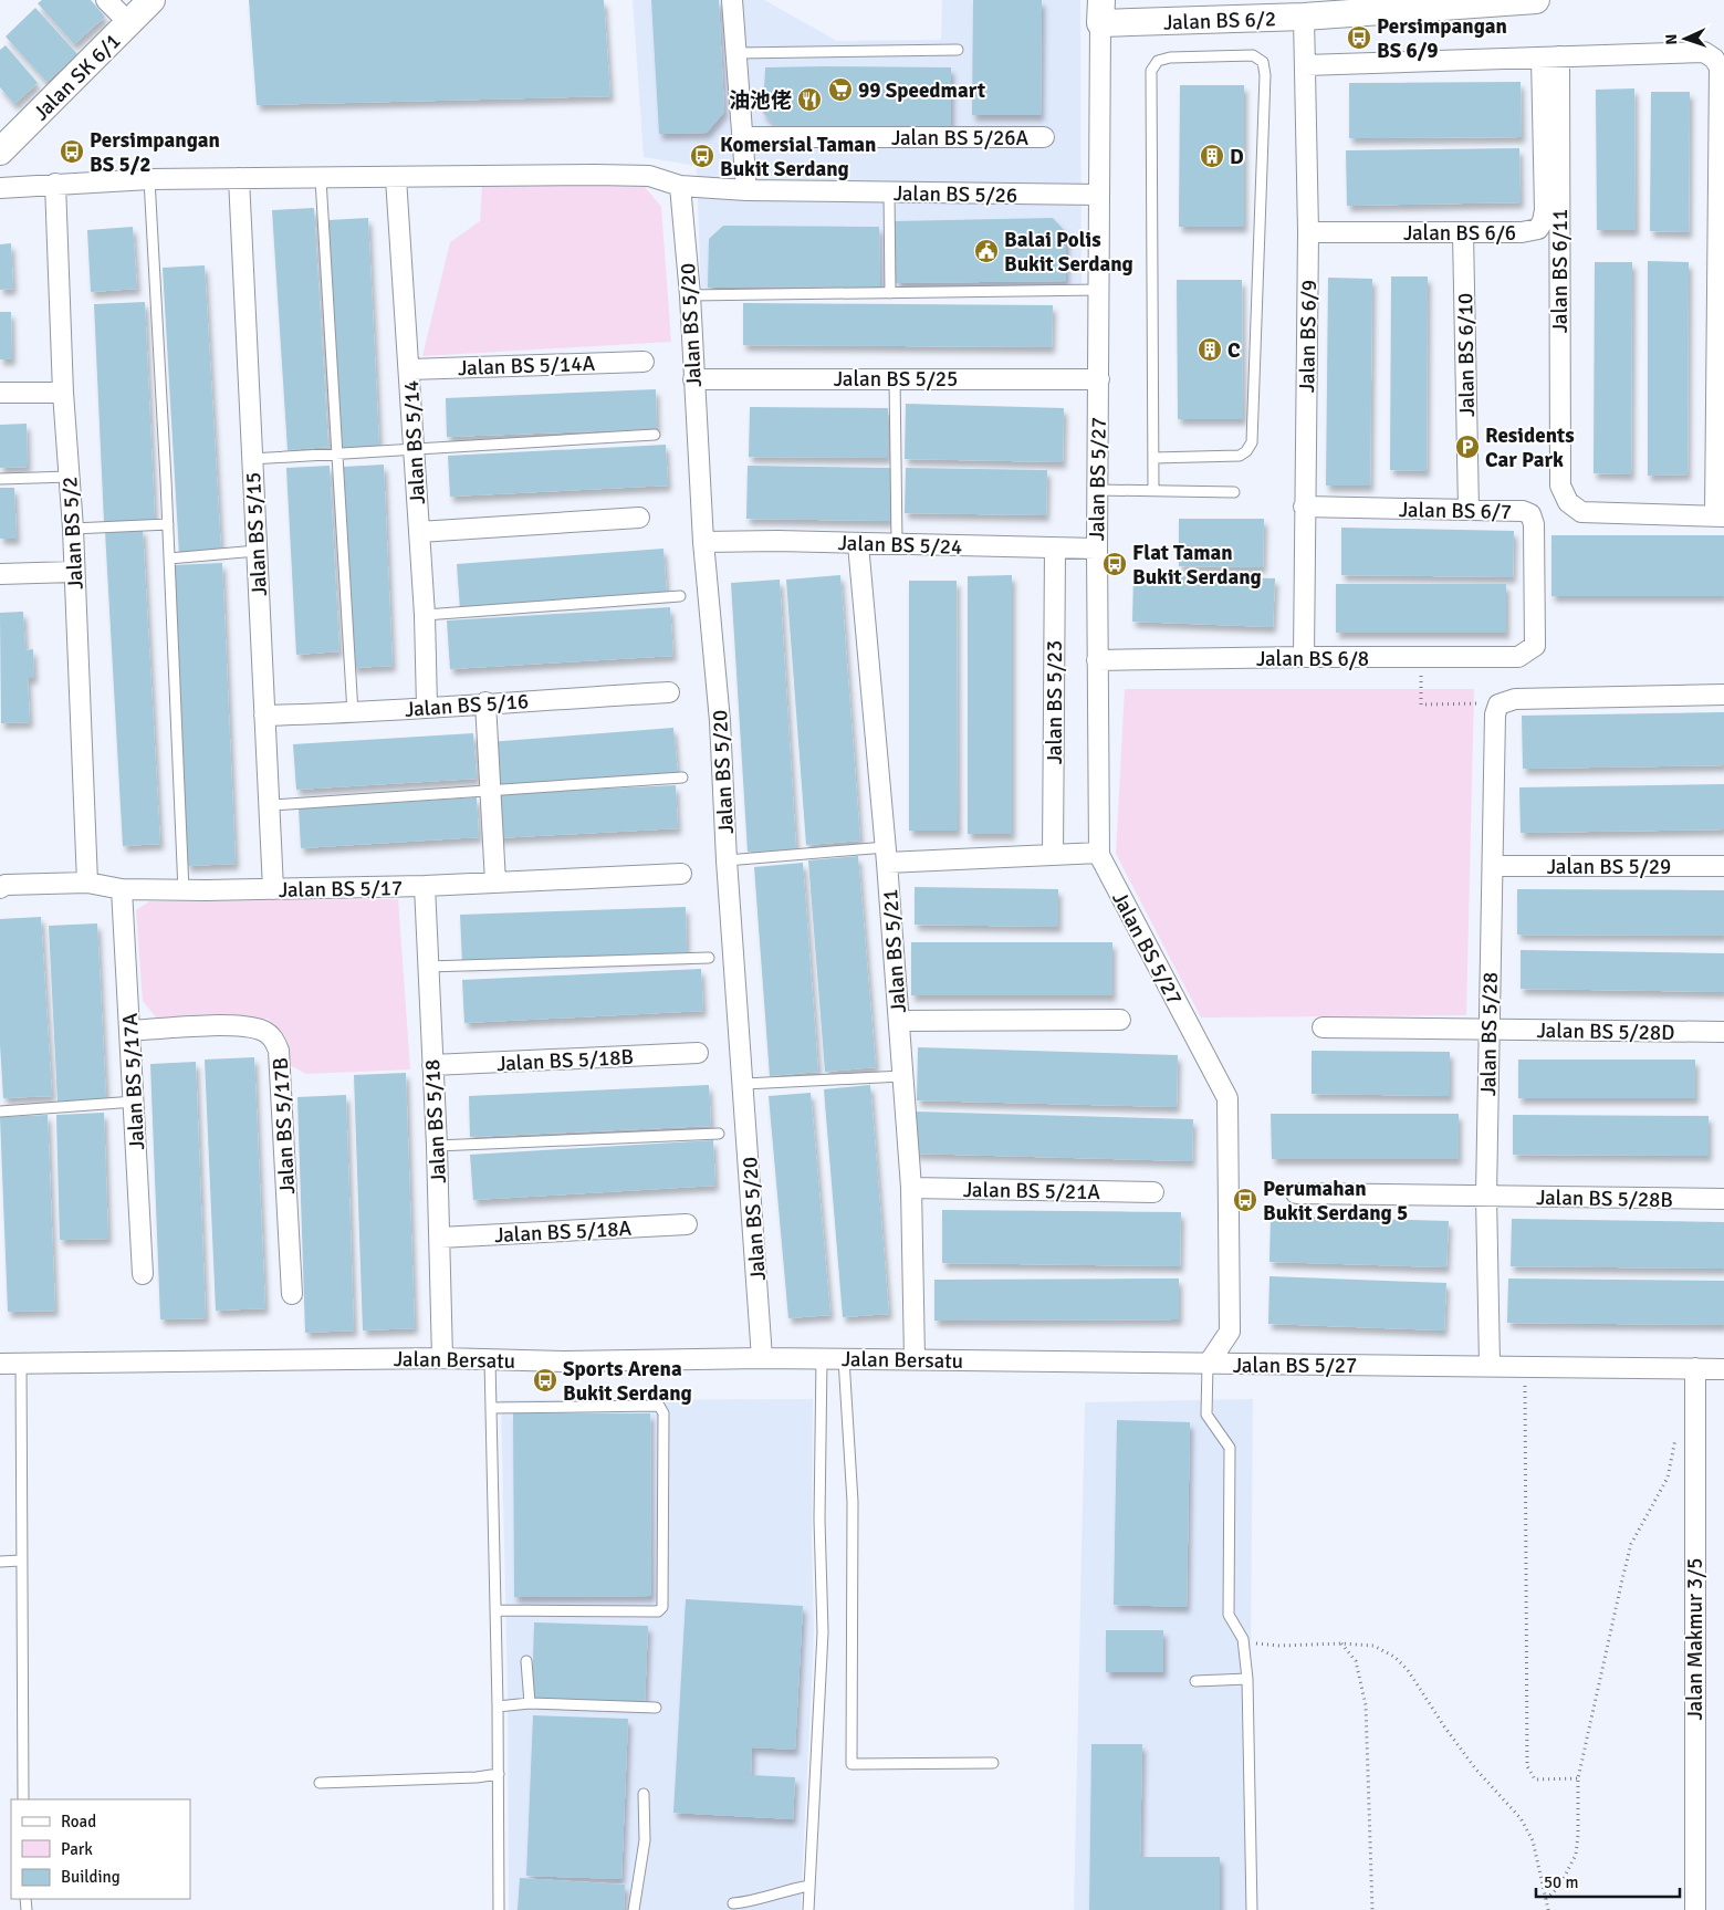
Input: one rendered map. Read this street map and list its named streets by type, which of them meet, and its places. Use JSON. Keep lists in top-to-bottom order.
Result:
{
  "streets": {
    "street": [
      "Jalan BS 6/2",
      "Jalan SK 6/1",
      "Jalan BS 5/26A",
      "Jalan BS 5/26",
      "Jalan BS 6/6",
      "Jalan BS 6/11",
      "Jalan BS 5/20",
      "Jalan BS 6/9",
      "Jalan BS 6/10",
      "Jalan BS 5/14A",
      "Jalan BS 5/25",
      "Jalan BS 5/14",
      "Jalan BS 5/27",
      "Jalan BS 6/7",
      "Jalan BS 5/2",
      "Jalan BS 5/15",
      "Jalan BS 5/24",
      "Jalan BS 6/8",
      "Jalan BS 5/23",
      "Jalan BS 5/16",
      "Jalan BS 5/29",
      "Jalan BS 5/17",
      "Jalan BS 5/21",
      "Jalan BS 5/28D",
      "Jalan BS 5/28",
      "Jalan BS 5/18B",
      "Jalan BS 5/17A",
      "Jalan BS 5/18",
      "Jalan BS 5/17B",
      "Jalan BS 5/21A",
      "Jalan BS 5/28B",
      "Jalan BS 5/18A",
      "Jalan Bersatu",
      "Jalan Makmur 3/5"
    ]
  },
  "crossings": [
    ["Jalan BS 6/2", "Jalan BS 6/9"],
    ["Jalan BS 6/2", "Jalan BS 5/27"],
    ["Jalan BS 5/26", "Jalan BS 5/20"],
    ["Jalan BS 5/26", "Jalan BS 5/14"],
    ["Jalan BS 5/26", "Jalan BS 5/27"],
    ["Jalan BS 5/26", "Jalan BS 5/2"],
    ["Jalan BS 5/26", "Jalan BS 5/15"],
    ["Jalan BS 6/6", "Jalan BS 6/11"],
    ["Jalan BS 6/6", "Jalan BS 6/9"],
    ["Jalan BS 6/6", "Jalan BS 6/10"],
    ["Jalan BS 5/20", "Jalan BS 5/25"],
    ["Jalan BS 5/20", "Jalan BS 5/24"],
    ["Jalan BS 5/20", "Jalan Bersatu"],
    ["Jalan BS 6/9", "Jalan BS 6/7"],
    ["Jalan BS 6/9", "Jalan BS 6/8"],
    ["Jalan BS 6/10", "Jalan BS 6/7"],
    ["Jalan BS 5/14A", "Jalan BS 5/14"],
    ["Jalan BS 5/25", "Jalan BS 5/27"],
    ["Jalan BS 5/14", "Jalan BS 5/16"],
    ["Jalan BS 5/27", "Jalan BS 5/24"],
    ["Jalan BS 5/27", "Jalan BS 6/8"],
    ["Jalan BS 5/27", "Jalan BS 5/28"],
    ["Jalan BS 5/27", "Jalan Bersatu"],
    ["Jalan BS 5/27", "Jalan Makmur 3/5"],
    ["Jalan BS 6/7", "Jalan BS 6/8"],
    ["Jalan BS 5/2", "Jalan BS 5/17"],
    ["Jalan BS 5/15", "Jalan BS 5/16"],
    ["Jalan BS 5/15", "Jalan BS 5/17"],
    ["Jalan BS 5/24", "Jalan BS 5/23"],
    ["Jalan BS 5/24", "Jalan BS 5/21"],
    ["Jalan BS 5/29", "Jalan BS 5/28"],
    ["Jalan BS 5/17", "Jalan BS 5/17A"],
    ["Jalan BS 5/17", "Jalan BS 5/18"],
    ["Jalan BS 5/21", "Jalan BS 5/21A"],
    ["Jalan BS 5/21", "Jalan Bersatu"],
    ["Jalan BS 5/28D", "Jalan BS 5/28"],
    ["Jalan BS 5/28", "Jalan BS 5/28B"],
    ["Jalan BS 5/18B", "Jalan BS 5/18"],
    ["Jalan BS 5/17A", "Jalan BS 5/17B"],
    ["Jalan BS 5/18", "Jalan BS 5/18A"],
    ["Jalan BS 5/18", "Jalan Bersatu"]
  ],
  "places": {
    "bus stop": [
      "Persimpangan BS 6/9",
      "Persimpangan BS 5/2",
      "Komersial Taman Bukit Serdang",
      "Flat Taman Bukit Serdang",
      "Perumahan Bukit Serdang 5",
      "Sports Arena Bukit Serdang"
    ],
    "supermarket": ["99 Speedmart"],
    "restaurant": ["油池佬"],
    "building": ["D", "C"],
    "public building": ["Balai Polis Bukit Serdang"],
    "parking": ["Residents Car Park"]
  },
  "legend": ["Road", "Park", "Building"],
  "scale_bar": "50 m",
  "north": "left"
}
